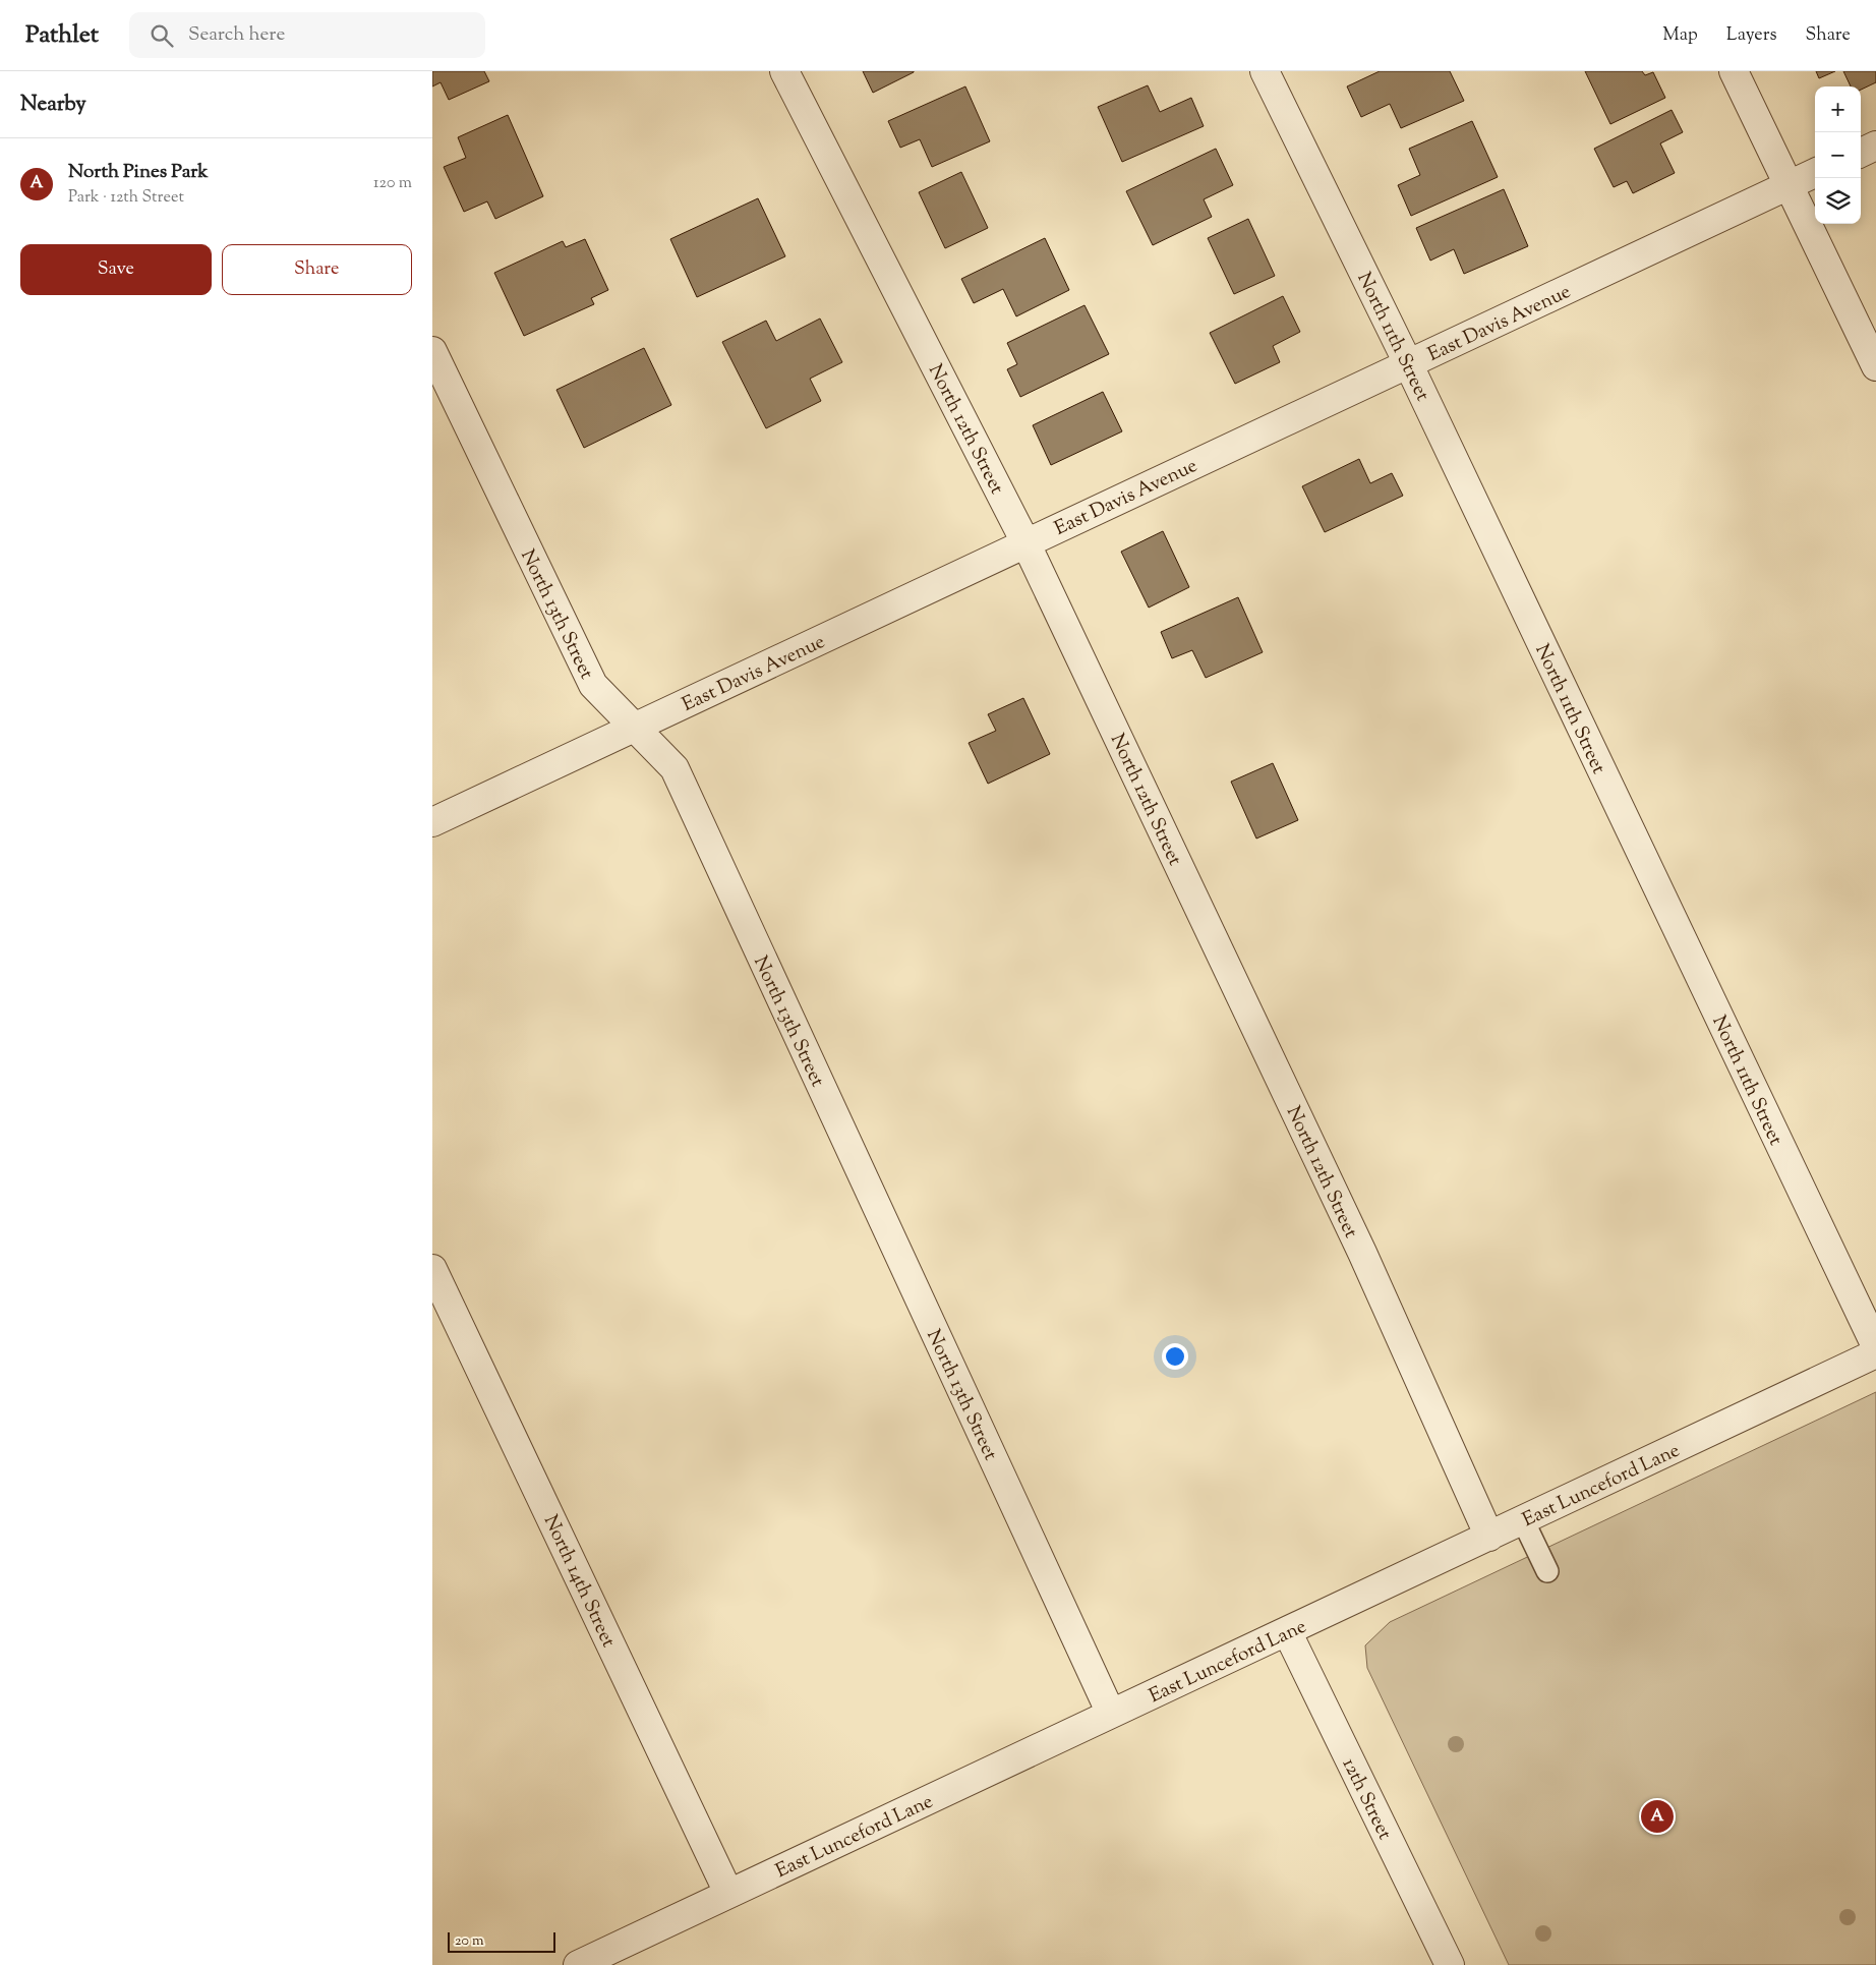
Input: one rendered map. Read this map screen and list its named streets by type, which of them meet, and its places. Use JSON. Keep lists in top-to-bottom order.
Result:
{
  "streets": {
    "street": [
      "East Davis Avenue",
      "North 11th Street",
      "North 12th Street",
      "North 13th Street",
      "East Lunceford Lane",
      "North 14th Street",
      "12th Street"
    ]
  },
  "crossings": [
    ["East Davis Avenue", "North 11th Street"],
    ["East Davis Avenue", "North 12th Street"],
    ["East Davis Avenue", "North 13th Street"],
    ["North 12th Street", "East Lunceford Lane"],
    ["North 13th Street", "East Lunceford Lane"],
    ["East Lunceford Lane", "North 14th Street"],
    ["East Lunceford Lane", "12th Street"]
  ],
  "scale_bar": "20 m",
  "page": {
    "header": "Pathlet",
    "search": "Search here",
    "nav": ["Map", "Layers", "Share"],
    "heading": "Nearby",
    "map_buttons": ["+", "−"],
    "list": [
      {
        "mark": "A",
        "name": "North Pines Park",
        "note": "Park · 12th Street",
        "value": "120 m"
      }
    ],
    "buttons": ["Save", "Share"],
    "pins": "A",
    "scale": "20 m"
  }
}
